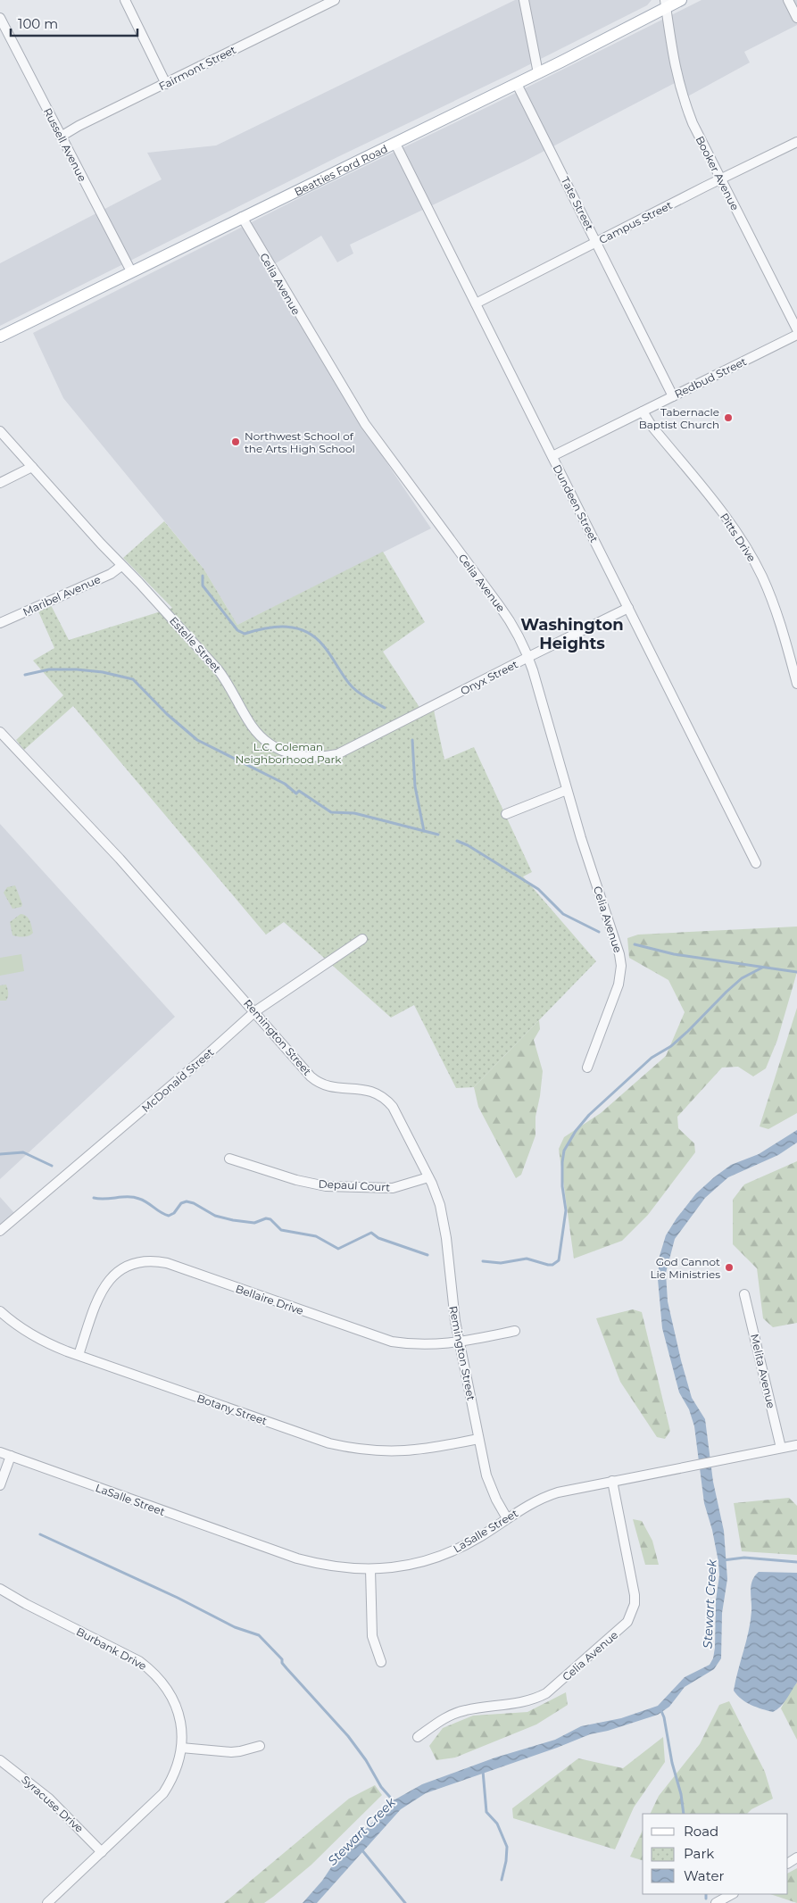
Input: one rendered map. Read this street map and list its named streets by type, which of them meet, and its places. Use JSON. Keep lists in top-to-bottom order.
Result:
{
  "streets": {
    "main road": ["Beatties Ford Road"],
    "street": [
      "Fairmont Street",
      "Russell Avenue",
      "Booker Avenue",
      "Tate Street",
      "Campus Street",
      "Celia Avenue",
      "Redbud Street",
      "Dundeen Street",
      "Pitts Drive",
      "Maribel Avenue",
      "Estelle Street",
      "Onyx Street",
      "Remington Street",
      "McDonald Street",
      "Depaul Court",
      "Bellaire Drive",
      "Melita Avenue",
      "Botany Street",
      "LaSalle Street",
      "Burbank Drive",
      "Syracuse Drive"
    ]
  },
  "crossings": [
    ["Fairmont Street", "Russell Avenue"],
    ["Russell Avenue", "Beatties Ford Road"],
    ["Beatties Ford Road", "Booker Avenue"],
    ["Beatties Ford Road", "Tate Street"],
    ["Beatties Ford Road", "Celia Avenue"],
    ["Beatties Ford Road", "Dundeen Street"],
    ["Booker Avenue", "Campus Street"],
    ["Tate Street", "Campus Street"],
    ["Tate Street", "Redbud Street"],
    ["Campus Street", "Dundeen Street"],
    ["Celia Avenue", "Onyx Street"],
    ["Celia Avenue", "LaSalle Street"],
    ["Redbud Street", "Dundeen Street"],
    ["Redbud Street", "Pitts Drive"],
    ["Dundeen Street", "Onyx Street"],
    ["Maribel Avenue", "Estelle Street"],
    ["Estelle Street", "Onyx Street"],
    ["Remington Street", "McDonald Street"],
    ["Remington Street", "Depaul Court"],
    ["Remington Street", "Bellaire Drive"],
    ["Remington Street", "Botany Street"],
    ["Remington Street", "LaSalle Street"],
    ["Bellaire Drive", "Botany Street"],
    ["Melita Avenue", "LaSalle Street"],
    ["Burbank Drive", "Syracuse Drive"]
  ],
  "districts": ["Washington Heights"],
  "water": ["Stewart Creek"],
  "parks": ["L.C. Coleman Neighborhood Park"],
  "places": ["Tabernacle Baptist Church", "Northwest School of the Arts High School", "God Cannot Lie Ministries"],
  "legend": ["Road", "Park", "Water"],
  "scale_bar": "100 m"
}
